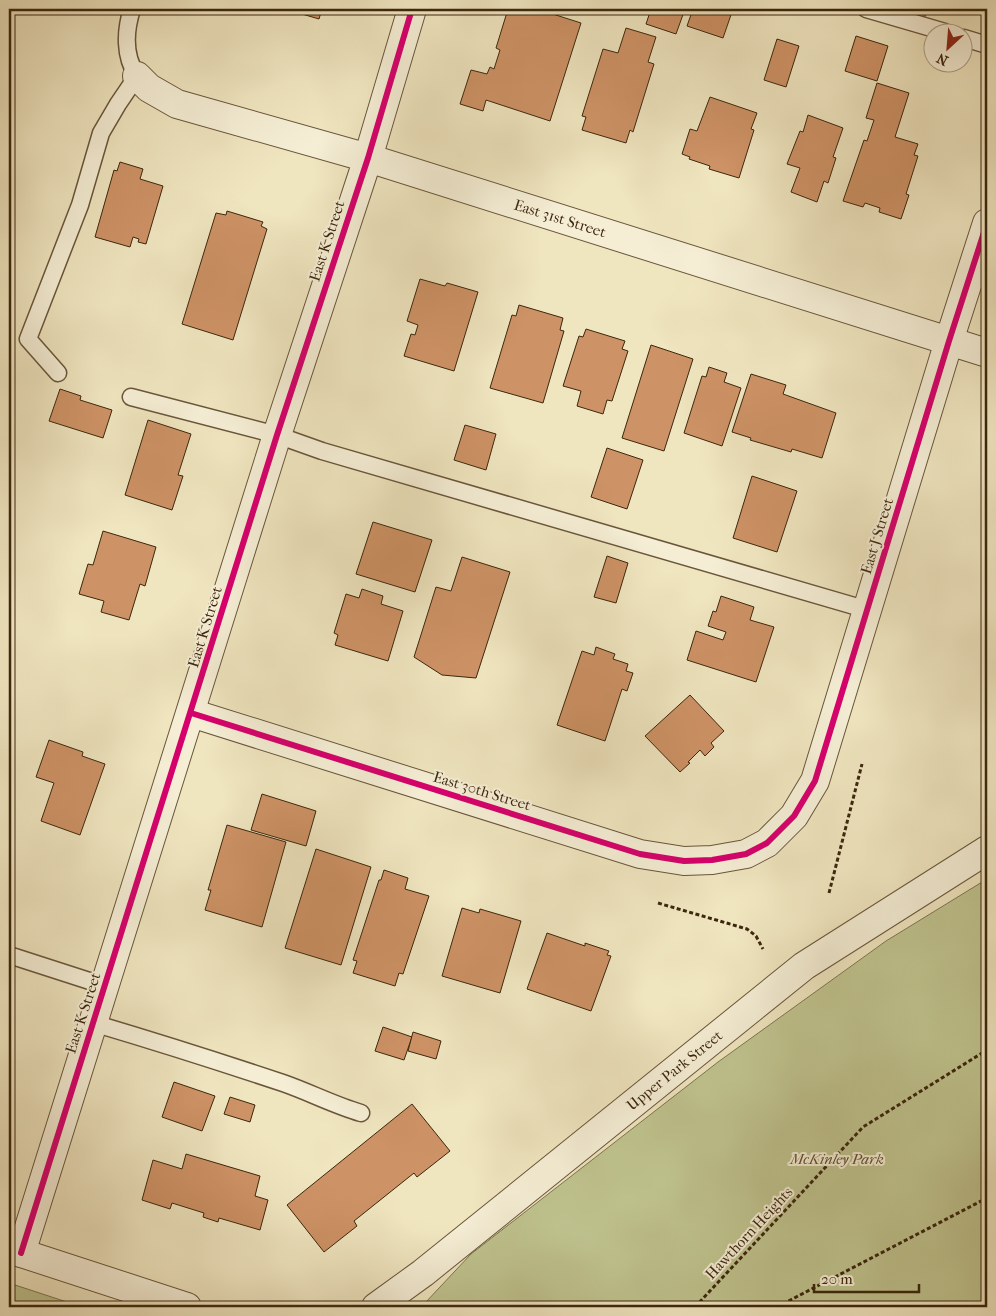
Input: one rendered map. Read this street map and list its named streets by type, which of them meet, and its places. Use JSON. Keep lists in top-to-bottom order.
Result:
{
  "streets": {
    "street": [
      "East 31st Street",
      "East K Street",
      "East J Street",
      "East 30th Street",
      "Upper Park Street"
    ],
    "path": ["Hawthorn Heights"]
  },
  "crossings": [
    ["East 31st Street", "East K Street"],
    ["East 31st Street", "East J Street"],
    ["East K Street", "East 30th Street"],
    ["East J Street", "East 30th Street"]
  ],
  "parks": ["McKinley Park"],
  "scale_bar": "20 m",
  "north": "bottom left"
}
